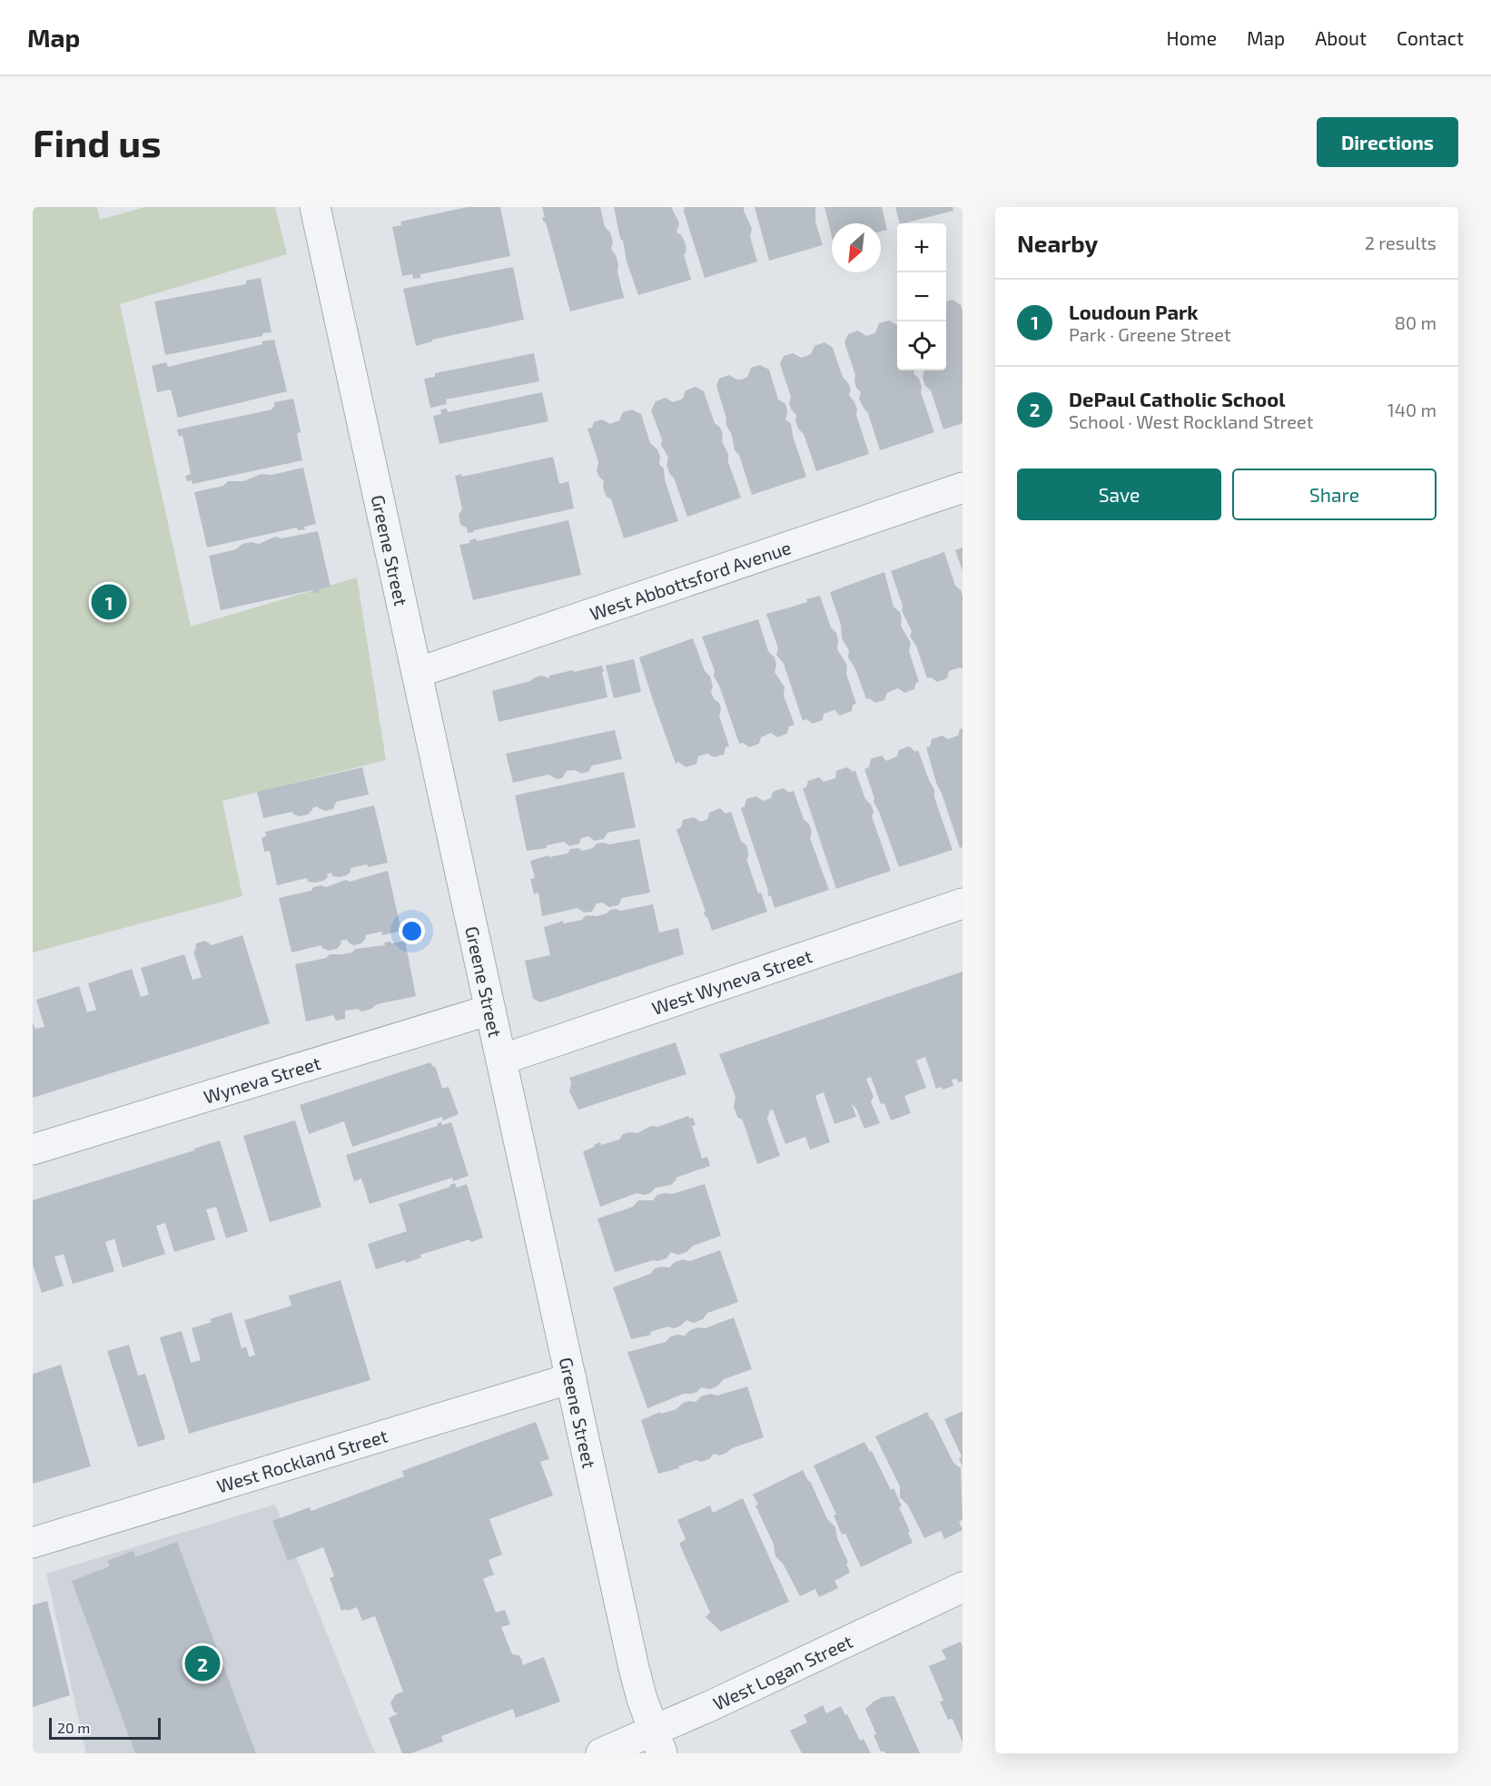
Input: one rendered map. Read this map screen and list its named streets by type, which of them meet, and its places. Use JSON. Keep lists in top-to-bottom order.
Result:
{
  "streets": {
    "street": [
      "Greene Street",
      "West Abbottsford Avenue",
      "West Wyneva Street",
      "Wyneva Street",
      "West Rockland Street",
      "West Logan Street"
    ]
  },
  "crossings": [
    ["Greene Street", "West Abbottsford Avenue"],
    ["Greene Street", "West Wyneva Street"],
    ["Greene Street", "Wyneva Street"],
    ["Greene Street", "West Rockland Street"],
    ["Greene Street", "West Logan Street"]
  ],
  "scale_bar": "20 m",
  "north": "bottom left",
  "page": {
    "header": "Map",
    "nav": [
      "Home",
      "Map",
      "About",
      "Contact"
    ],
    "buttons": [
      "Directions",
      ["Save", "Share"]
    ],
    "title": "Find us",
    "heading": ["Nearby", "2 results"],
    "map_buttons": ["+", "−"],
    "list": [
      {
        "mark": "1",
        "name": "Loudoun Park",
        "note": "Park · Greene Street",
        "value": "80 m"
      },
      {
        "mark": "2",
        "name": "DePaul Catholic School",
        "note": "School · West Rockland Street",
        "value": "140 m"
      }
    ],
    "pins": ["1", "2"],
    "scale": "20 m"
  }
}
